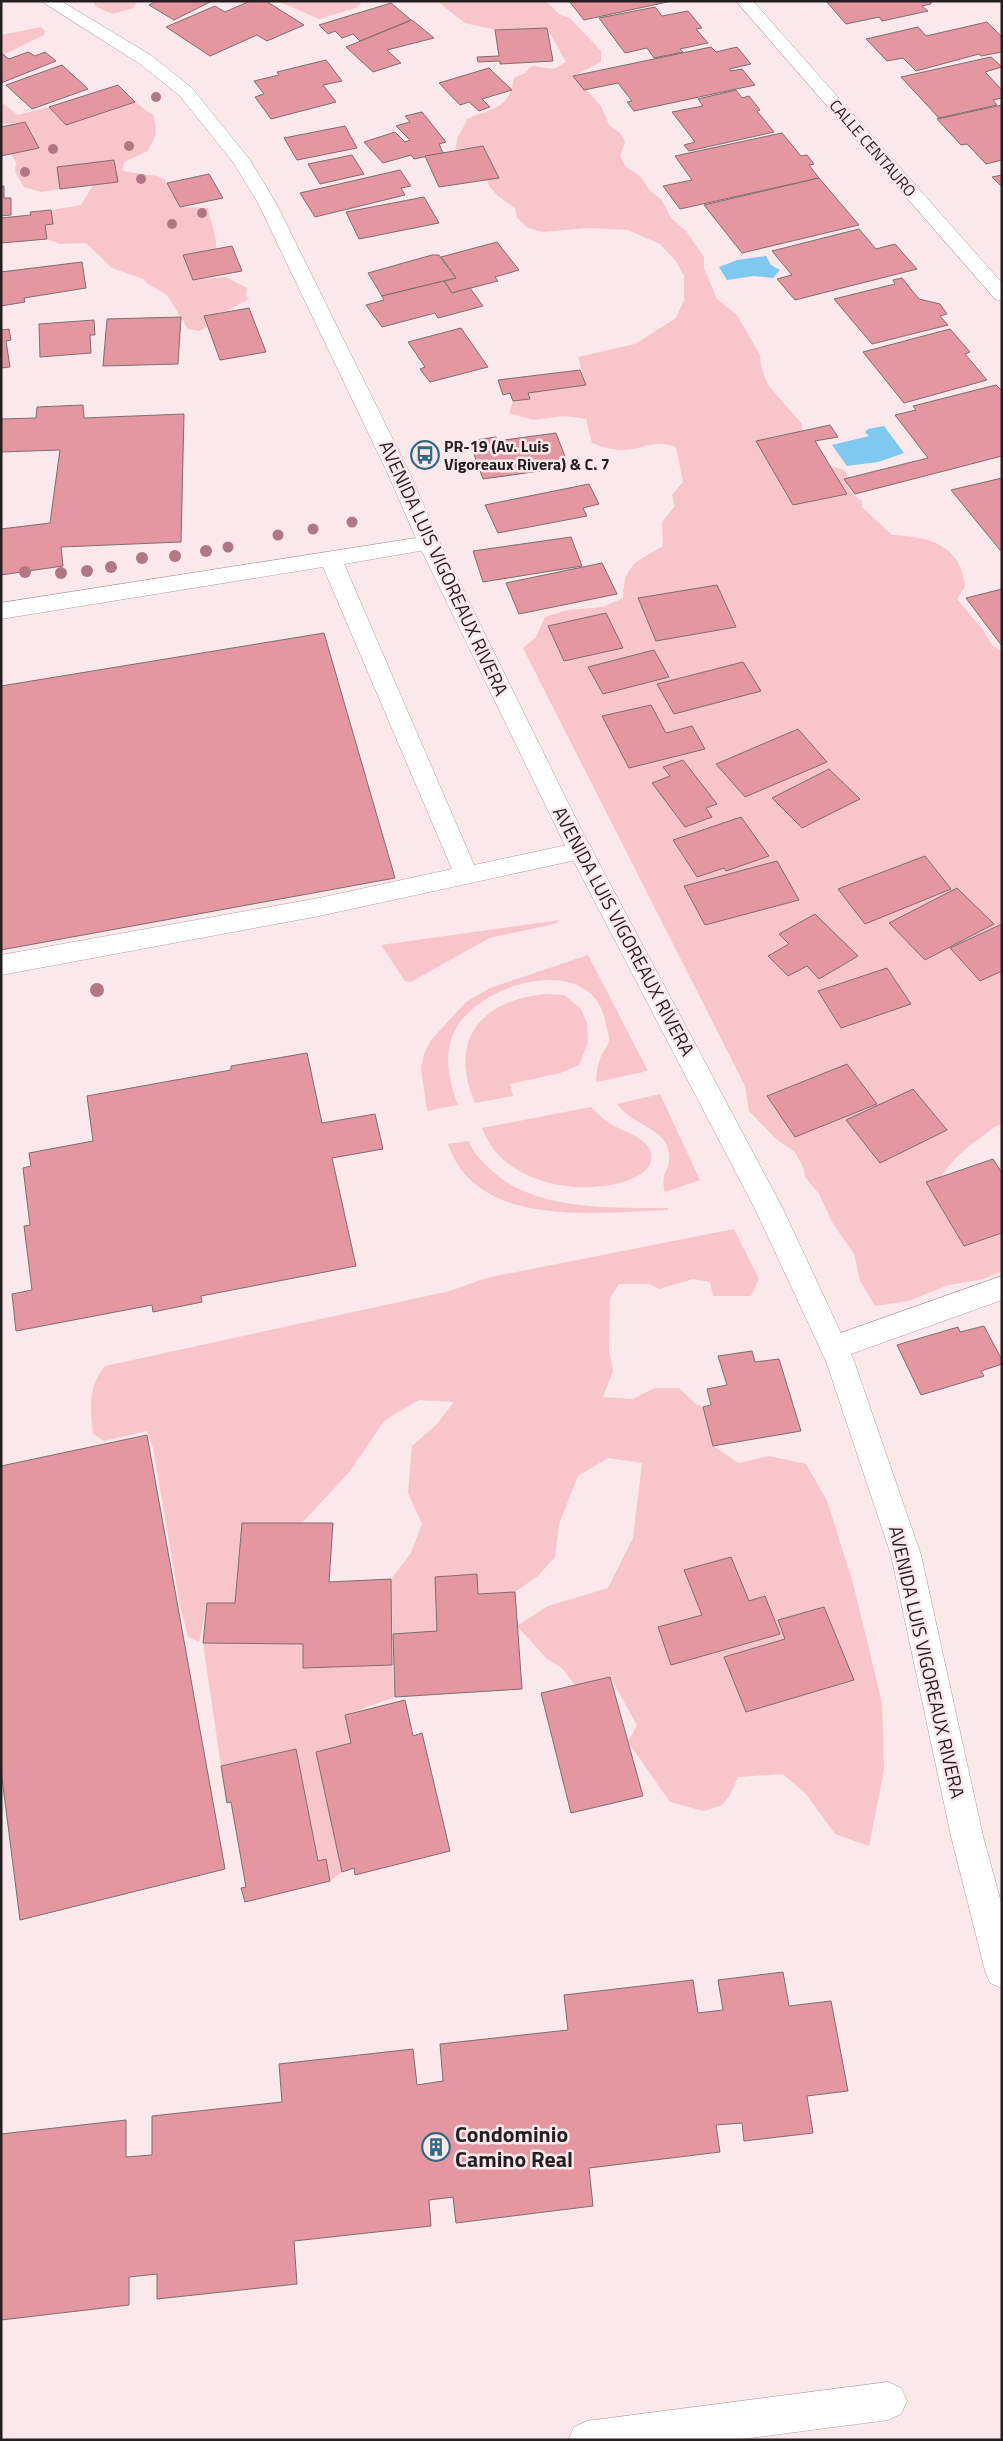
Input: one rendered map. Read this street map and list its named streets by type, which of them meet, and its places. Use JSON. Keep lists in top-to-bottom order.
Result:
{
  "streets": {
    "main road": ["CALLE CENTAURO", "AVENIDA LUIS VIGOREAUX RIVERA"]
  },
  "places": {
    "bus stop": ["PR-19 (Av. Luis Vigoreaux Rivera) & C. 7"],
    "building": ["Condominio Camino Real"]
  }
}
